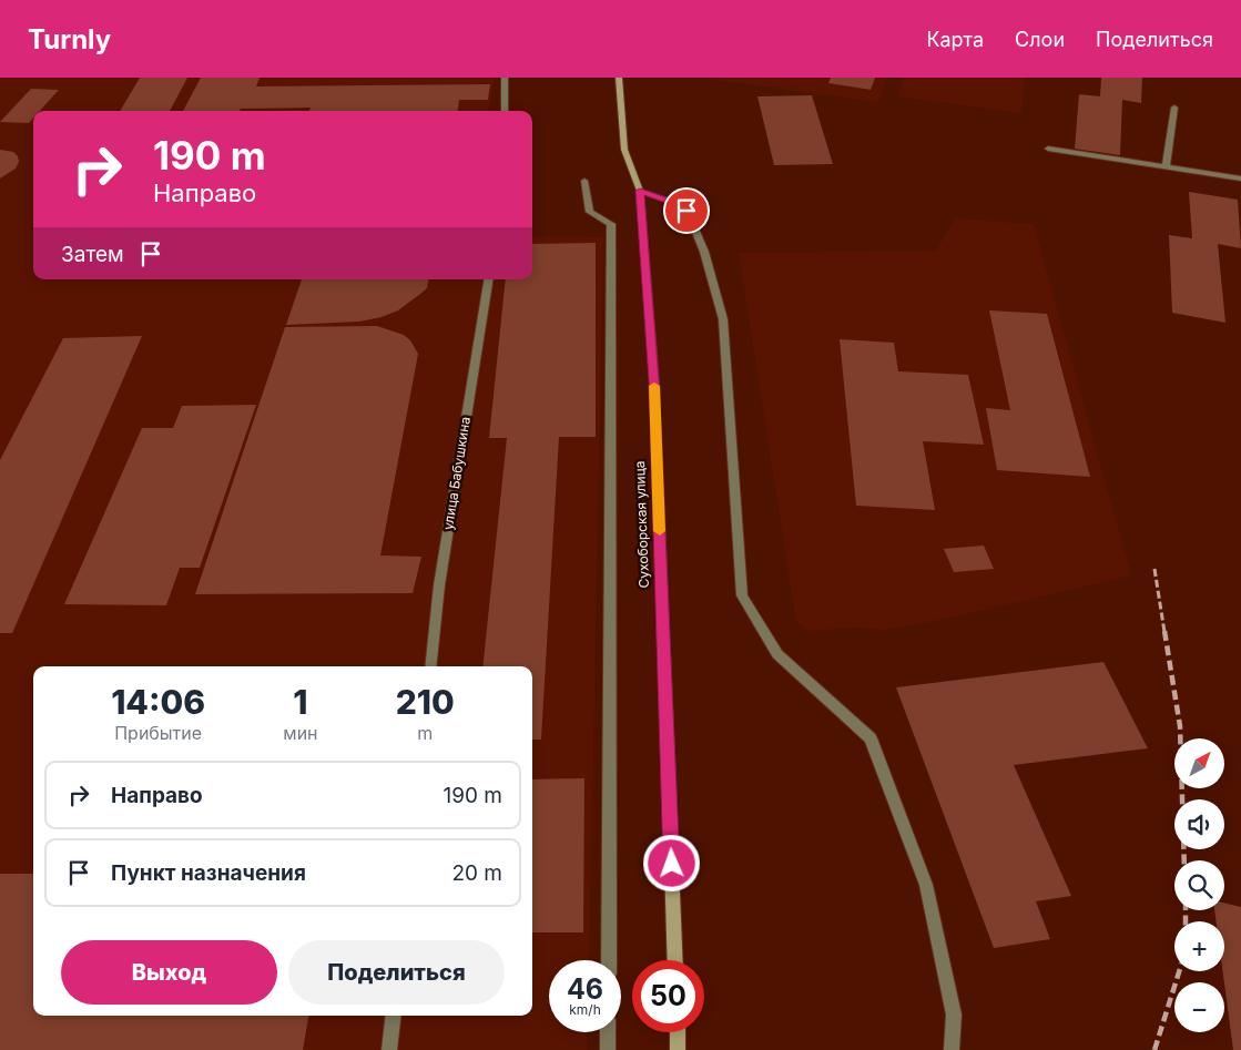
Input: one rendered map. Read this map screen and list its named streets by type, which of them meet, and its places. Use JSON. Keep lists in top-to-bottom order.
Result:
{
  "streets": {
    "main road": ["Сухоборская улица"],
    "street": ["улица Бабушкина"]
  },
  "north": "top right",
  "page": {
    "header": "Turnly",
    "nav": ["Карта", "Слои", "Поделиться"],
    "turn": ["190 m", "Направо"],
    "then": "Затем",
    "eta": [
      "14:06",
      "Прибытие",
      "1",
      "мин",
      "210",
      "m"
    ],
    "map_buttons": ["+", "−"],
    "list": [
      {
        "name": "Направо",
        "value": "190 m"
      },
      {
        "name": "Пункт назначения",
        "value": "20 m"
      }
    ],
    "buttons": ["Выход", "Поделиться"],
    "speed": "46 km/h",
    "limit": "50"
  }
}
